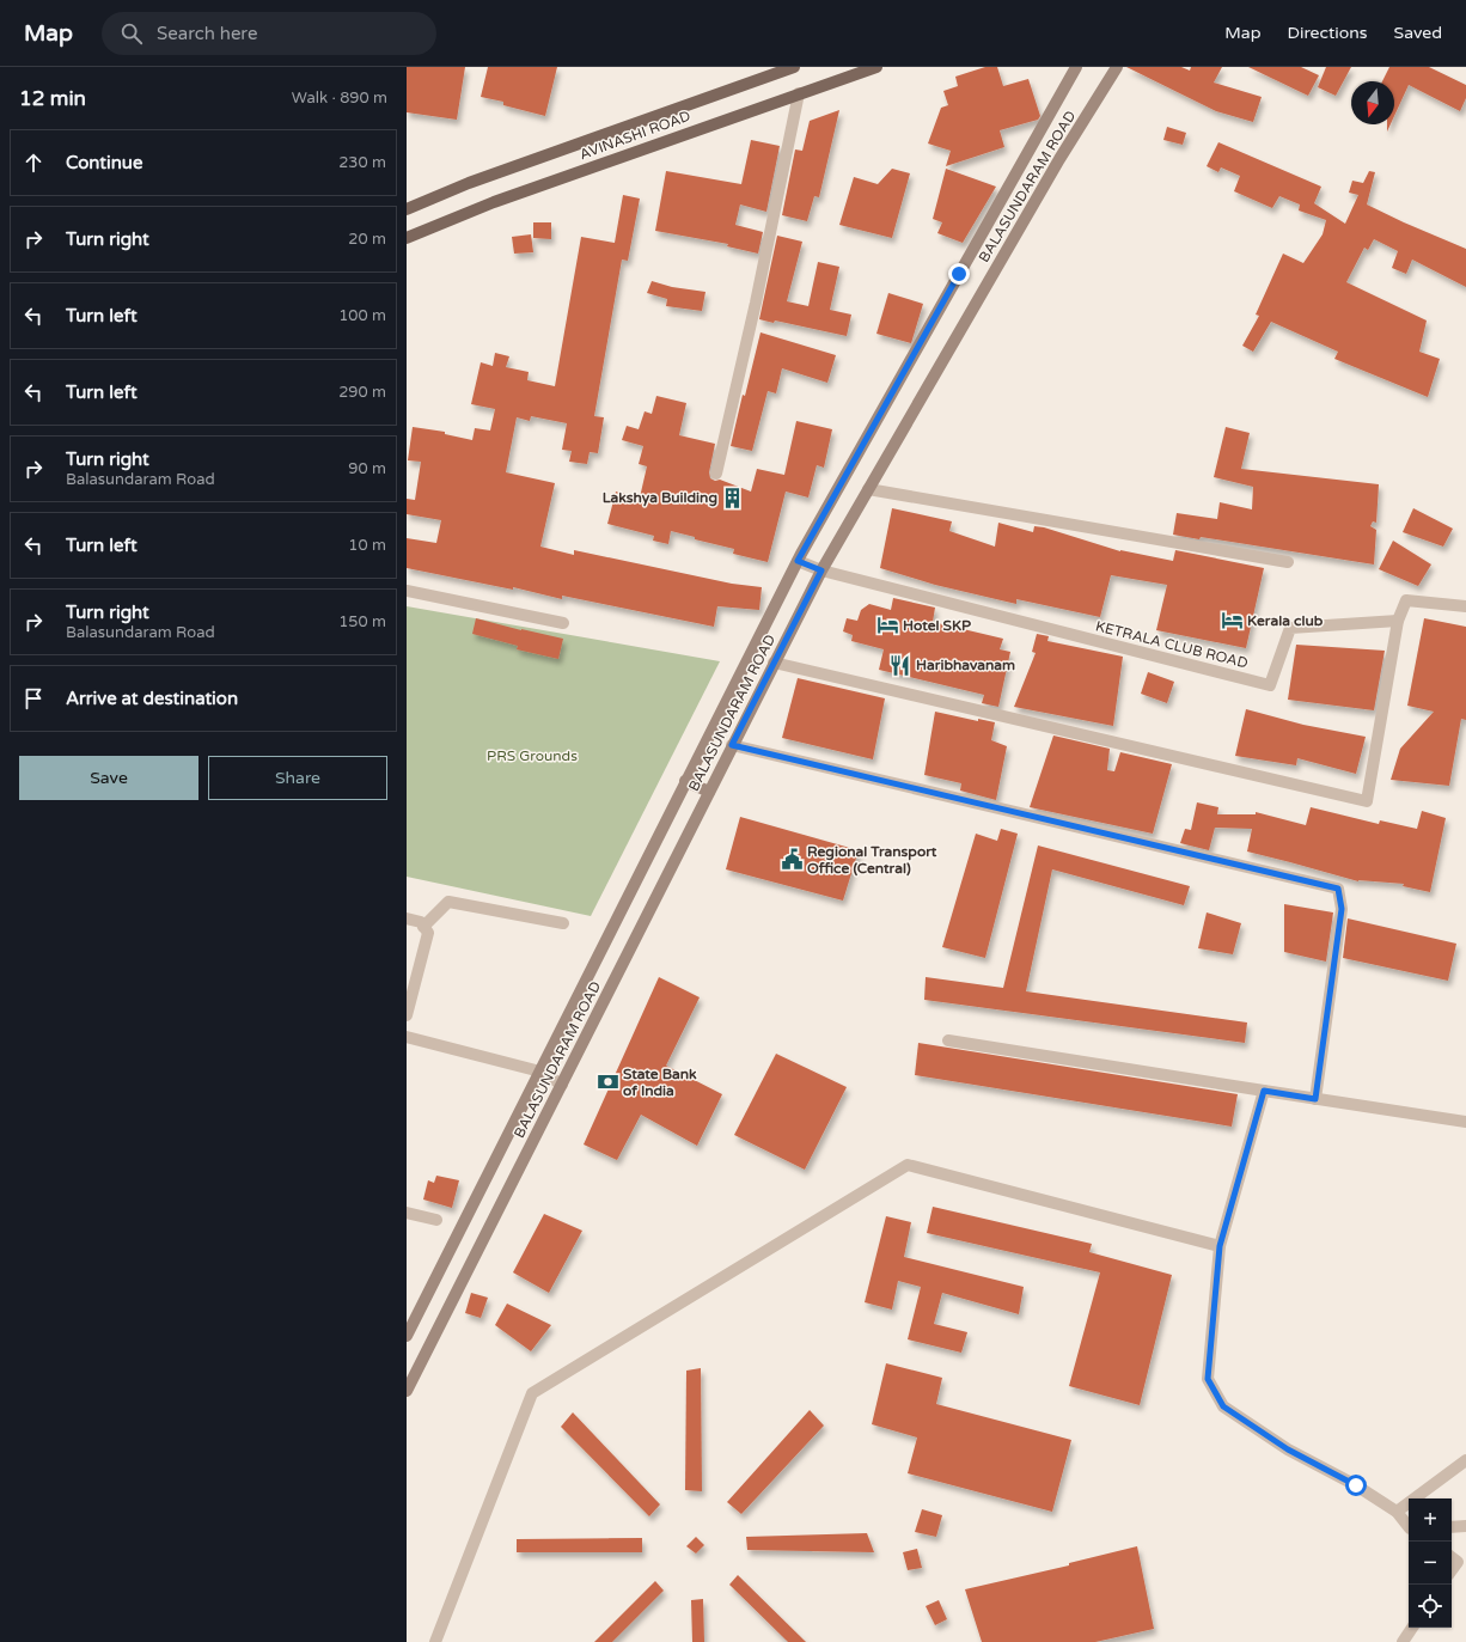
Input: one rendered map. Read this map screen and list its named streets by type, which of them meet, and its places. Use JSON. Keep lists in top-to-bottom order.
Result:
{
  "streets": {
    "main road": ["AVINASHI ROAD", "BALASUNDARAM ROAD"],
    "street": ["KETRALA CLUB ROAD"]
  },
  "crossings": [
    ["BALASUNDARAM ROAD", "KETRALA CLUB ROAD"]
  ],
  "parks": ["PRS Grounds"],
  "places": {
    "building": ["Lakshya Building"],
    "hotel": ["Kerala club", "Hotel SKP"],
    "restaurant": ["Haribhavanam"],
    "public building": ["Regional Transport Office (Central)"],
    "bank": ["State Bank of India"]
  },
  "north": "bottom",
  "page": {
    "header": "Map",
    "search": "Search here",
    "nav": ["Map", "Directions", "Saved"],
    "heading": ["12 min", "Walk · 890 m"],
    "list": [
      ["Continue", "230 m"],
      ["Turn right", "20 m"],
      ["Turn left", "100 m"],
      ["Turn left", "290 m"],
      ["Turn right", "Balasundaram Road", "90 m"],
      ["Turn left", "10 m"],
      ["Turn right", "Balasundaram Road", "150 m"],
      "Arrive at destination"
    ],
    "buttons": ["Save", "Share"],
    "map_buttons": ["+", "−"]
  }
}
